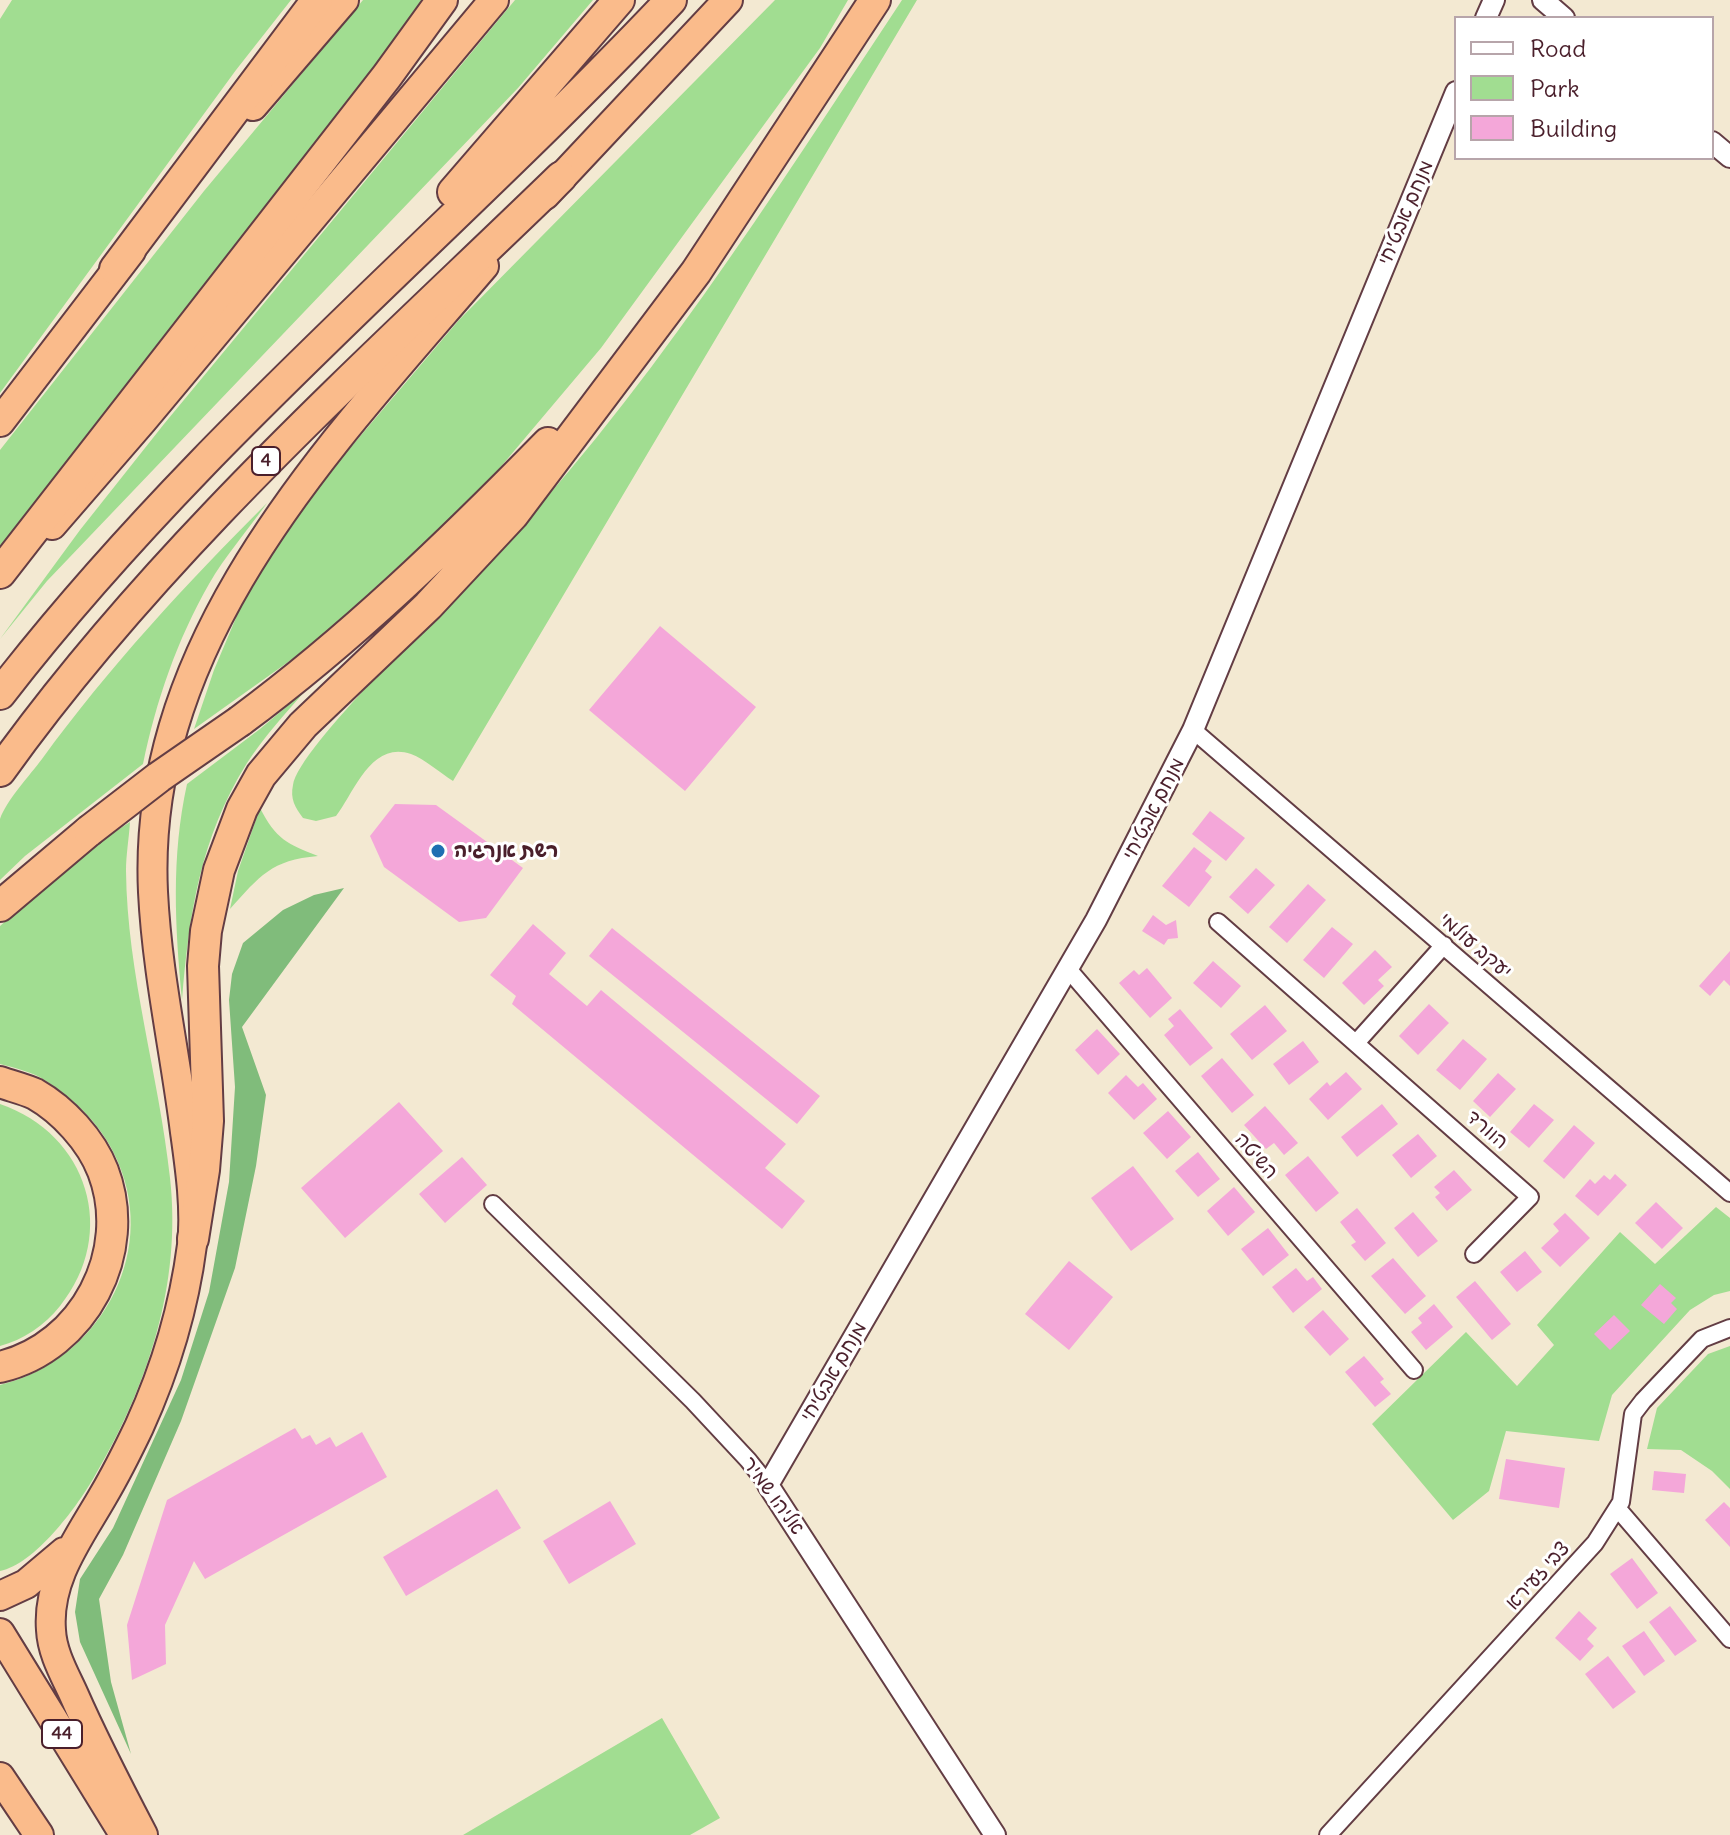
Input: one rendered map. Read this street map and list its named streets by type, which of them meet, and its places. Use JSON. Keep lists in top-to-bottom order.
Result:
{
  "streets": {
    "highway": ["4", "44"],
    "street": [
      "מנחם אבטיחי",
      "יעקב עולמי",
      "הוורד",
      "השיטה",
      "אליהו שמיר",
      "צבי זעירא"
    ]
  },
  "crossings": [
    ["מנחם אבטיחי", "יעקב עולמי"],
    ["מנחם אבטיחי", "השיטה"],
    ["מנחם אבטיחי", "אליהו שמיר"]
  ],
  "places": ["רשת אנרגיה"],
  "legend": ["Road", "Park", "Building"]
}
